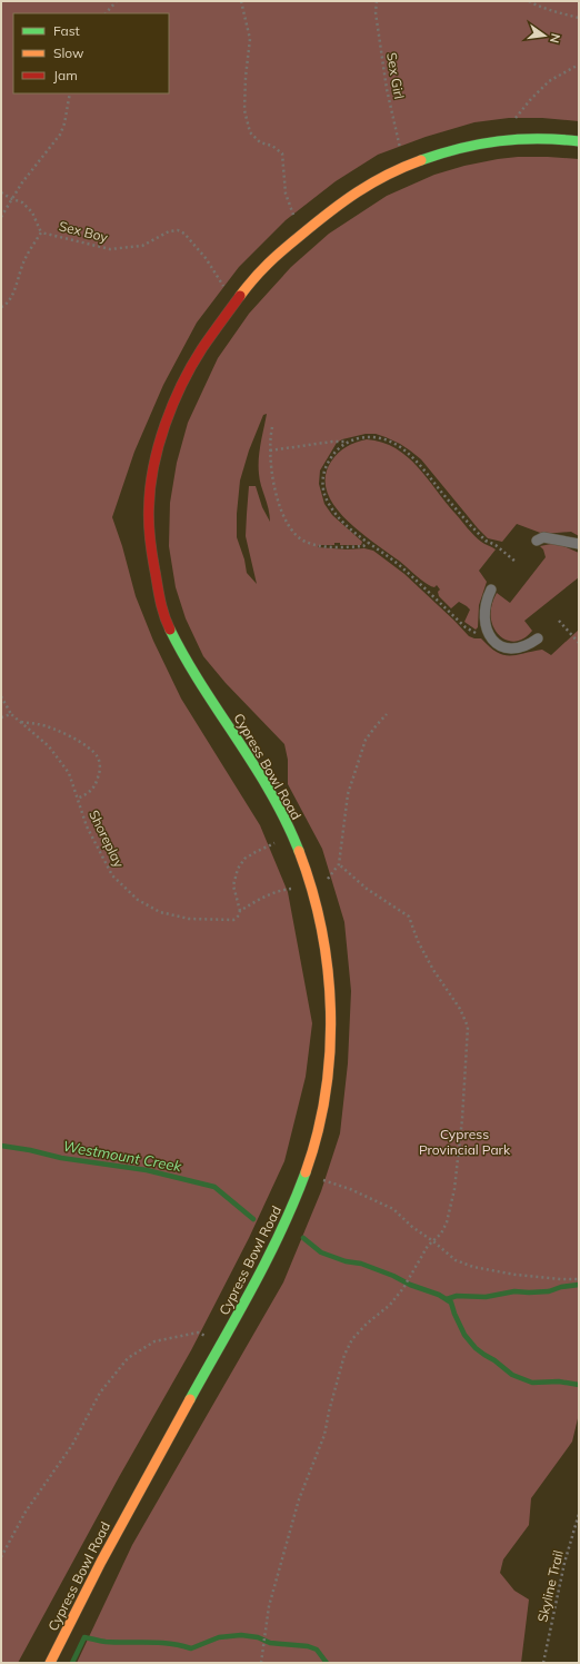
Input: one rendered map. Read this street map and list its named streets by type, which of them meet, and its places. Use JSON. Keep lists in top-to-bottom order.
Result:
{
  "streets": {
    "street": ["Cypress Bowl Road"],
    "path": [
      "Sex Girl",
      "Sex Boy",
      "Shoreplay",
      "Skyline Trail"
    ]
  },
  "crossings": [
    ["Cypress Bowl Road", "Shoreplay"]
  ],
  "water": ["Westmount Creek"],
  "parks": ["Cypress Provincial Park"],
  "legend": ["Fast", "Slow", "Jam"],
  "north": "right"
}
